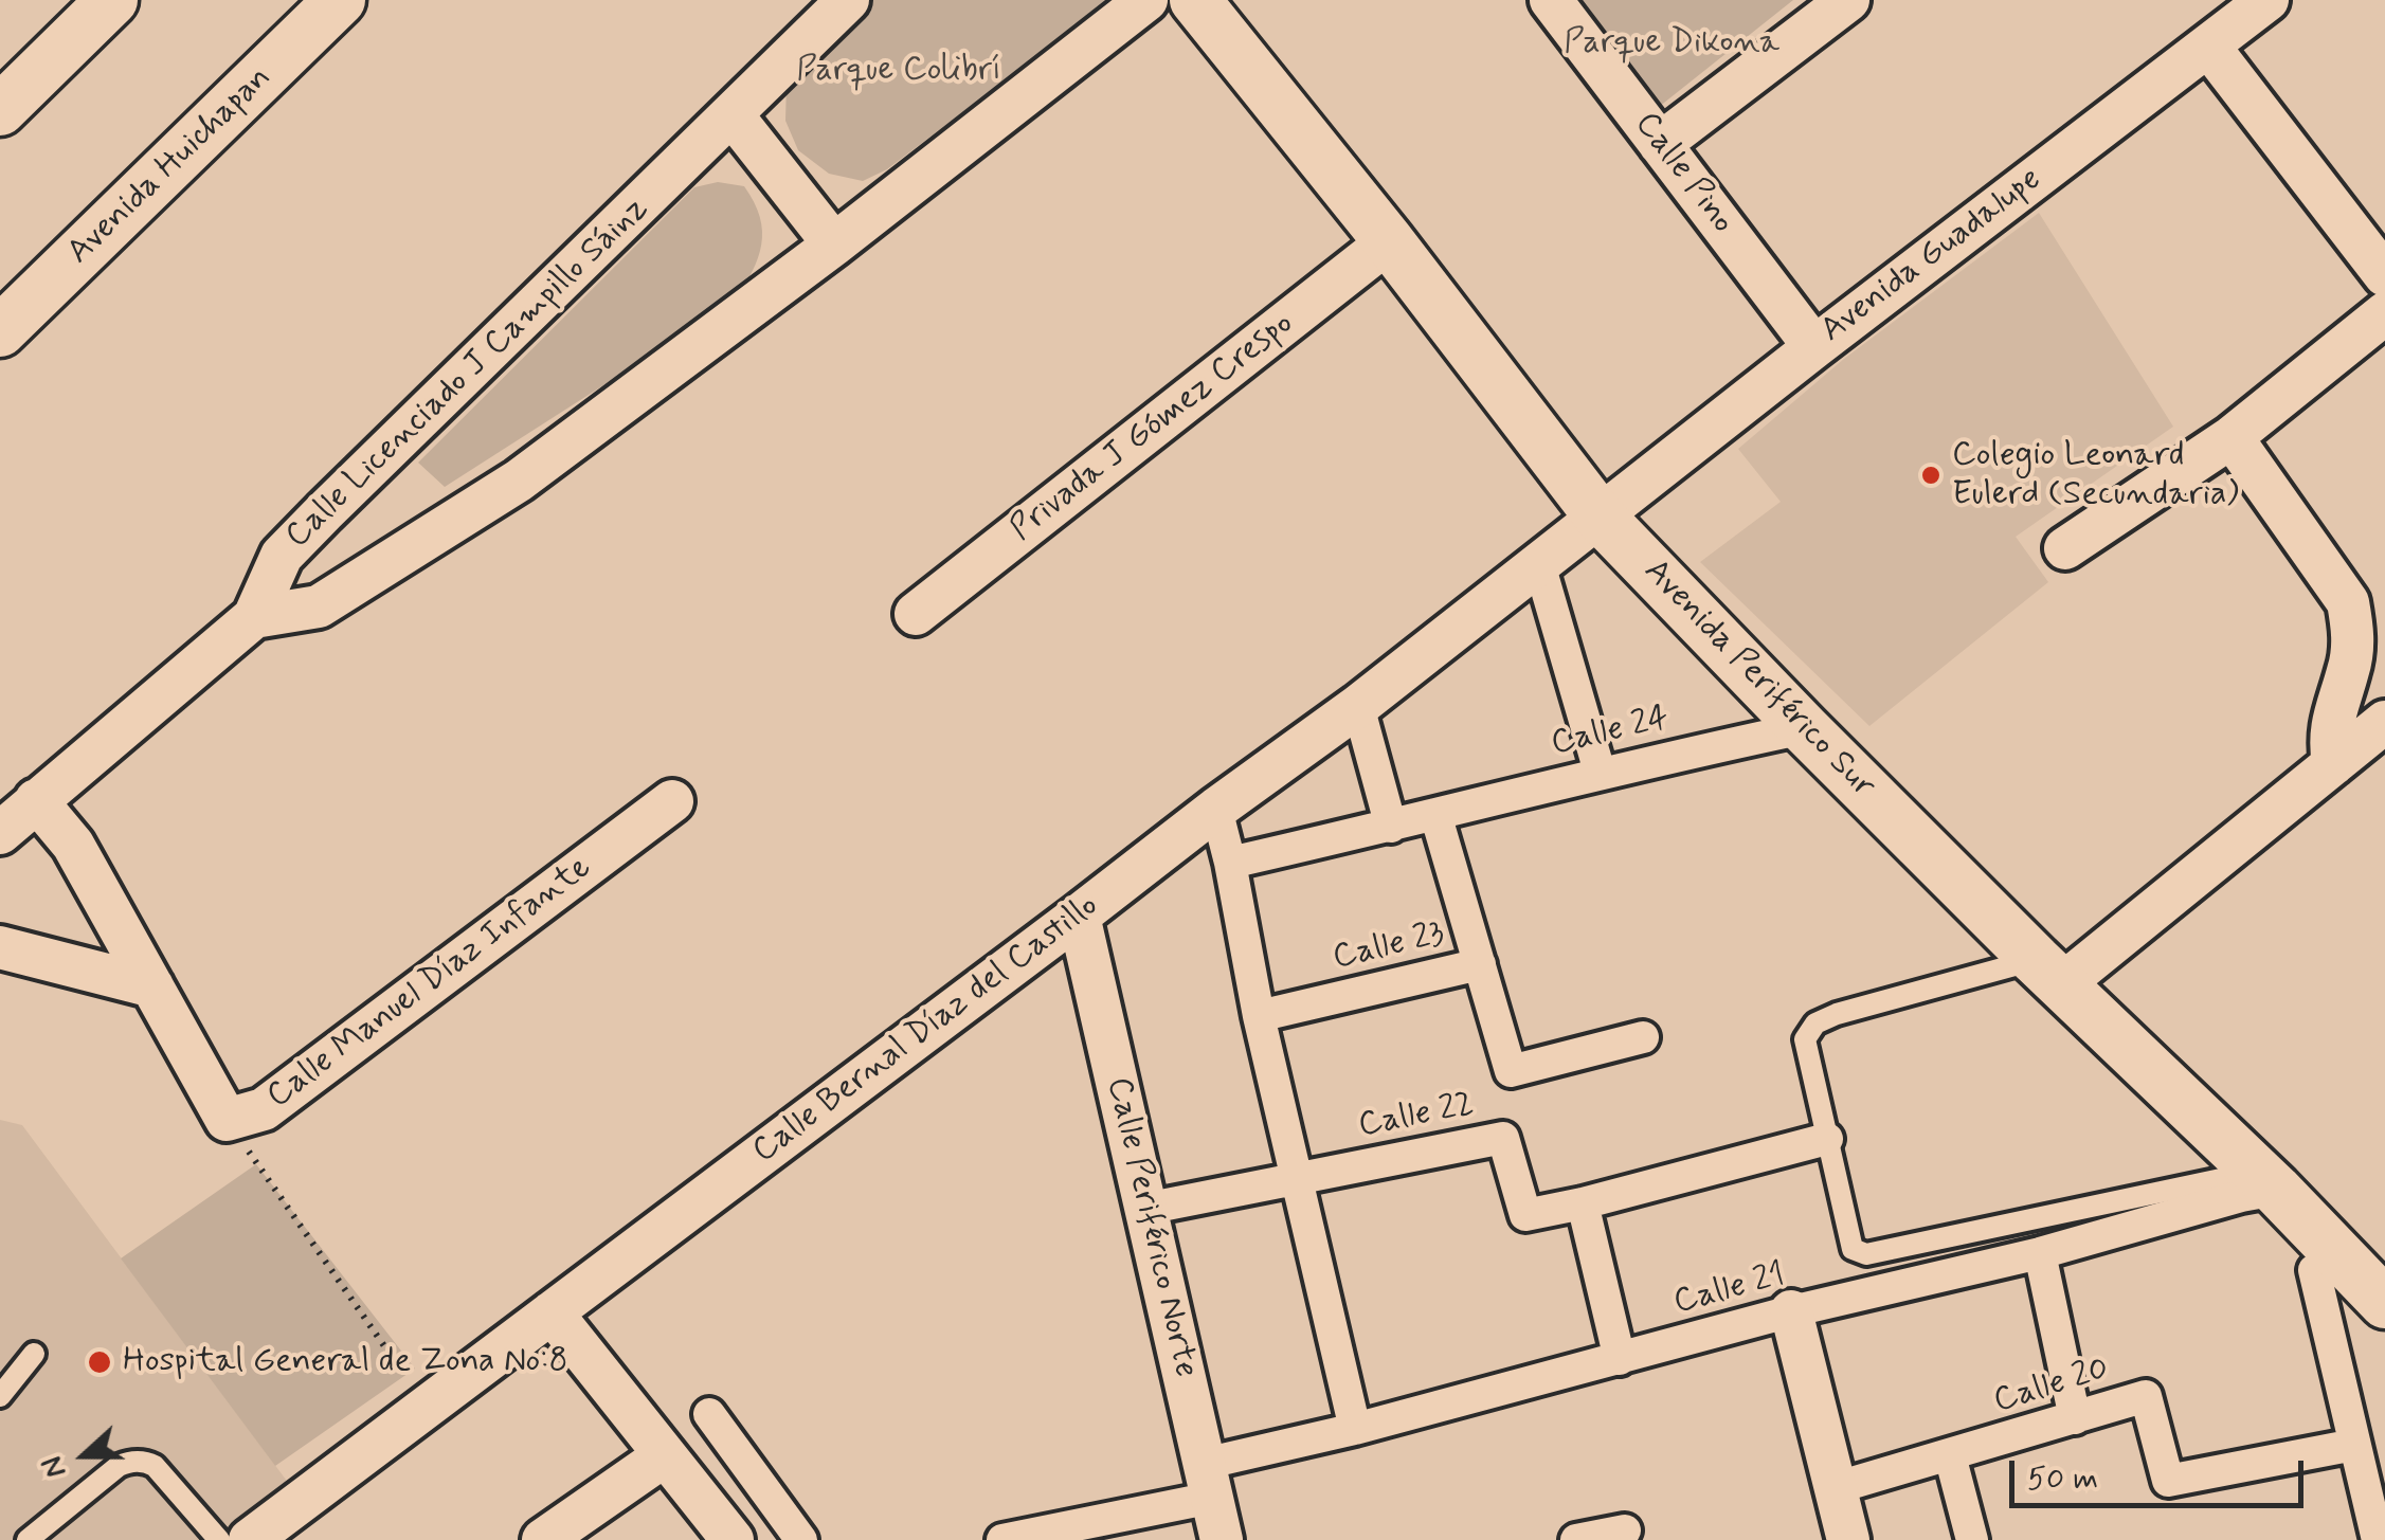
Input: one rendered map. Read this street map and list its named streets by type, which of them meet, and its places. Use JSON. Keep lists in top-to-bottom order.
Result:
{
  "streets": {
    "street": [
      "Avenida Huichapan",
      "Calle Pino",
      "Avenida Guadalupe",
      "Calle Licenciado J Campillo Sáinz",
      "Privada J Gómez Crespo",
      "Avenida Periférico Sur",
      "Calle 24",
      "Calle 23",
      "Calle Manuel Díaz Infante",
      "Calle Bernal Díaz del Castillo",
      "Calle 22",
      "Calle Periférico Norte",
      "Calle 21",
      "Calle 20"
    ]
  },
  "crossings": [
    ["Calle Pino", "Avenida Guadalupe"],
    ["Avenida Guadalupe", "Avenida Periférico Sur"],
    ["Avenida Guadalupe", "Calle Bernal Díaz del Castillo"],
    ["Calle Licenciado J Campillo Sáinz", "Calle Manuel Díaz Infante"],
    ["Privada J Gómez Crespo", "Avenida Periférico Sur"],
    ["Avenida Periférico Sur", "Calle 24"],
    ["Avenida Periférico Sur", "Calle Bernal Díaz del Castillo"],
    ["Avenida Periférico Sur", "Calle 21"],
    ["Calle Bernal Díaz del Castillo", "Calle Periférico Norte"],
    ["Calle 22", "Calle Periférico Norte"],
    ["Calle Periférico Norte", "Calle 21"]
  ],
  "parks": ["Parque Dikona", "Parque Colibrí"],
  "places": ["Colegio Leonard Eulerd (Secundaria)", "Hospital General de Zona No:8"],
  "scale_bar": "50 m",
  "north": "left"
}
